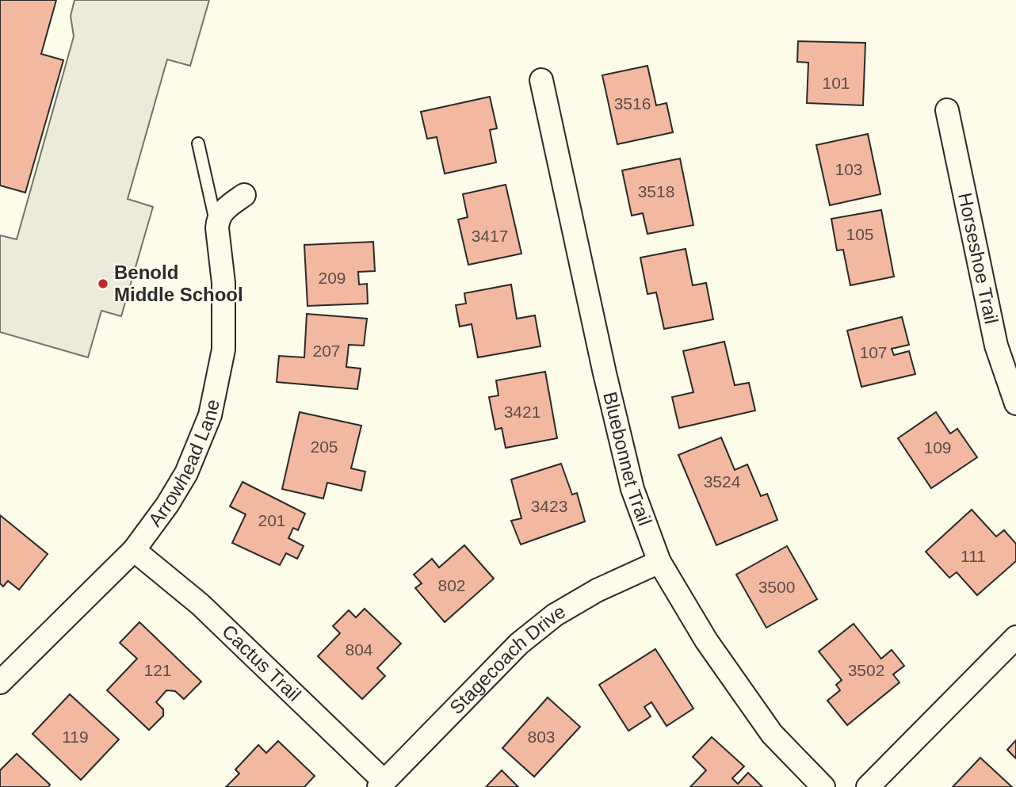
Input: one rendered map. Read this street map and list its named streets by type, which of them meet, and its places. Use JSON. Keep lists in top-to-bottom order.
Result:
{
  "streets": {
    "street": [
      "Horseshoe Trail",
      "Bluebonnet Trail",
      "Arrowhead Lane",
      "Stagecoach Drive",
      "Cactus Trail"
    ]
  },
  "crossings": [
    ["Bluebonnet Trail", "Stagecoach Drive"],
    ["Arrowhead Lane", "Cactus Trail"],
    ["Stagecoach Drive", "Cactus Trail"]
  ],
  "places": ["Benold Middle School"],
  "house_numbers": [
    "101",
    "3516",
    "103",
    "3518",
    "105",
    "3417",
    "209",
    "207",
    "107",
    "3421",
    "205",
    "109",
    "3524",
    "3423",
    "201",
    "111",
    "802",
    "3500",
    "804",
    "121",
    "3502",
    "119",
    "803"
  ]
}
